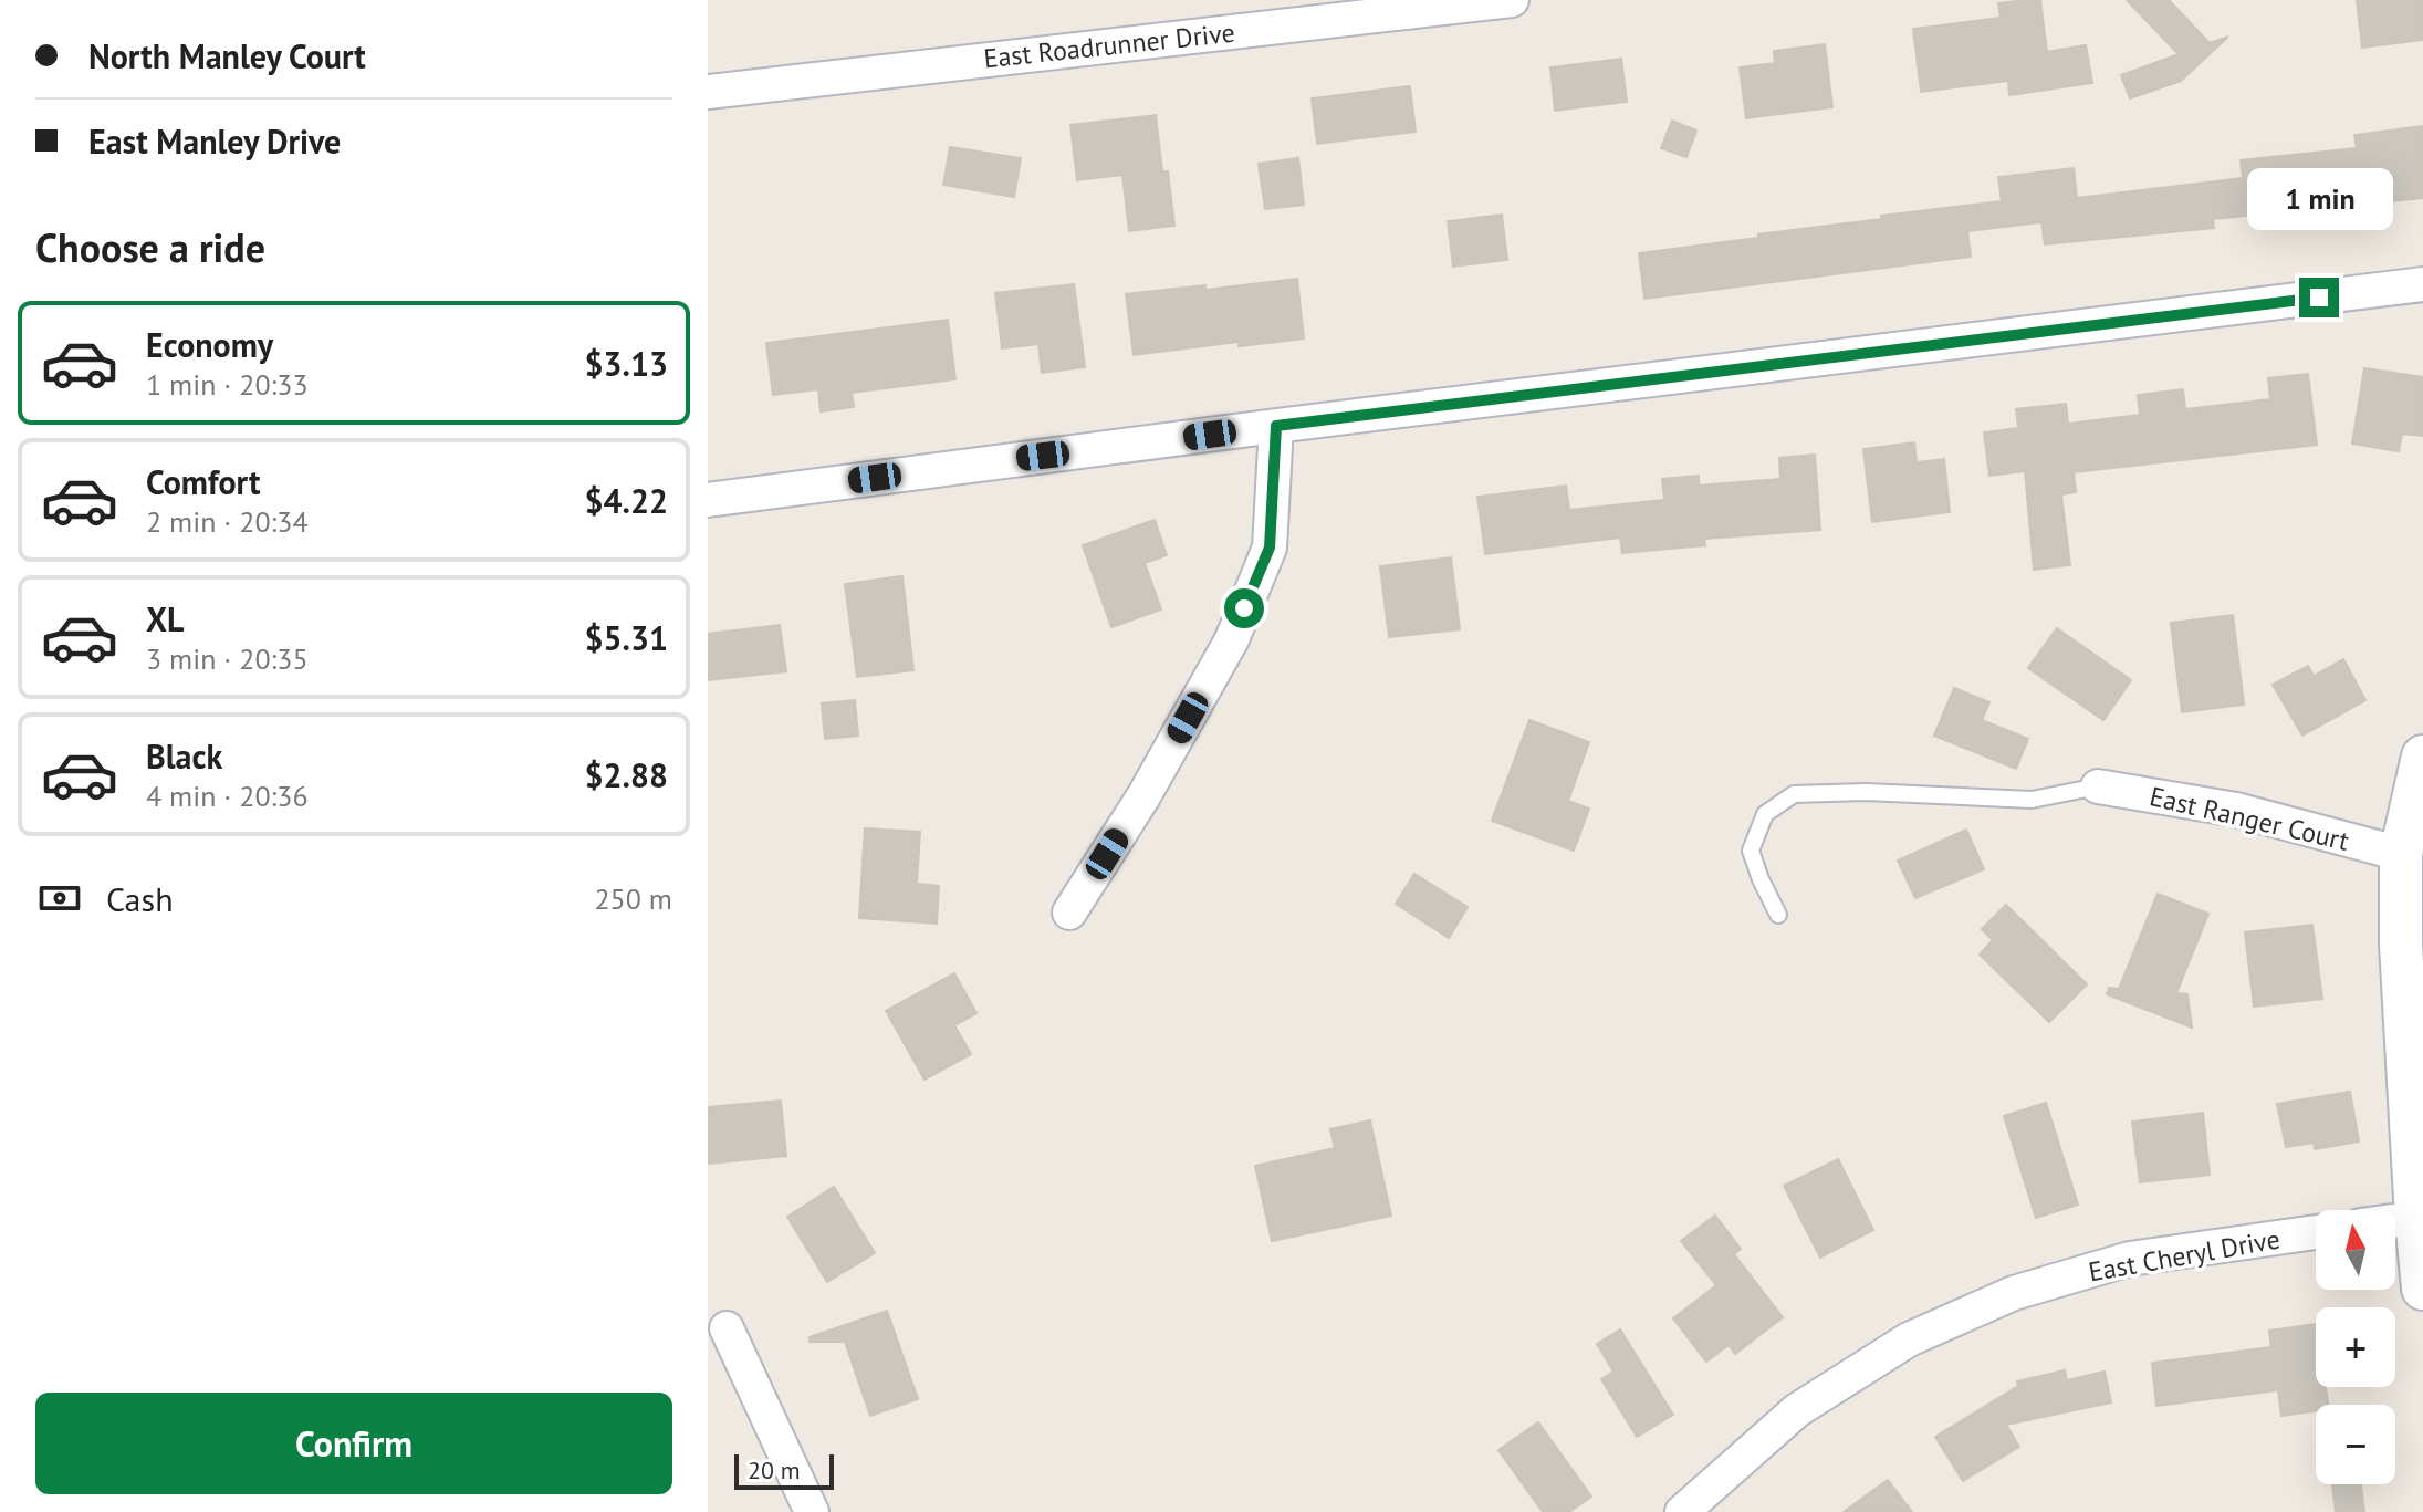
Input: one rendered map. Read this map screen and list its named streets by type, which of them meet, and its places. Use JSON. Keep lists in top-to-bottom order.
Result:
{
  "streets": {
    "street": ["East Roadrunner Drive", "East Ranger Court", "East Cheryl Drive"]
  },
  "scale_bar": "20 m",
  "north": "top",
  "page": {
    "banner": ["North Manley Court", "East Manley Drive"],
    "bubble": "1 min",
    "heading": "Choose a ride",
    "list": [
      {
        "name": "Economy",
        "note": "1 min · 20:33",
        "value": "$3.13"
      },
      {
        "name": "Comfort",
        "note": "2 min · 20:34",
        "value": "$4.22"
      },
      {
        "name": "XL",
        "note": "3 min · 20:35",
        "value": "$5.31"
      },
      {
        "name": "Black",
        "note": "4 min · 20:36",
        "value": "$2.88"
      }
    ],
    "pay": ["Cash", "250 m"],
    "map_buttons": ["+", "−"],
    "buttons": "Confirm",
    "scale": "20 m"
  }
}
